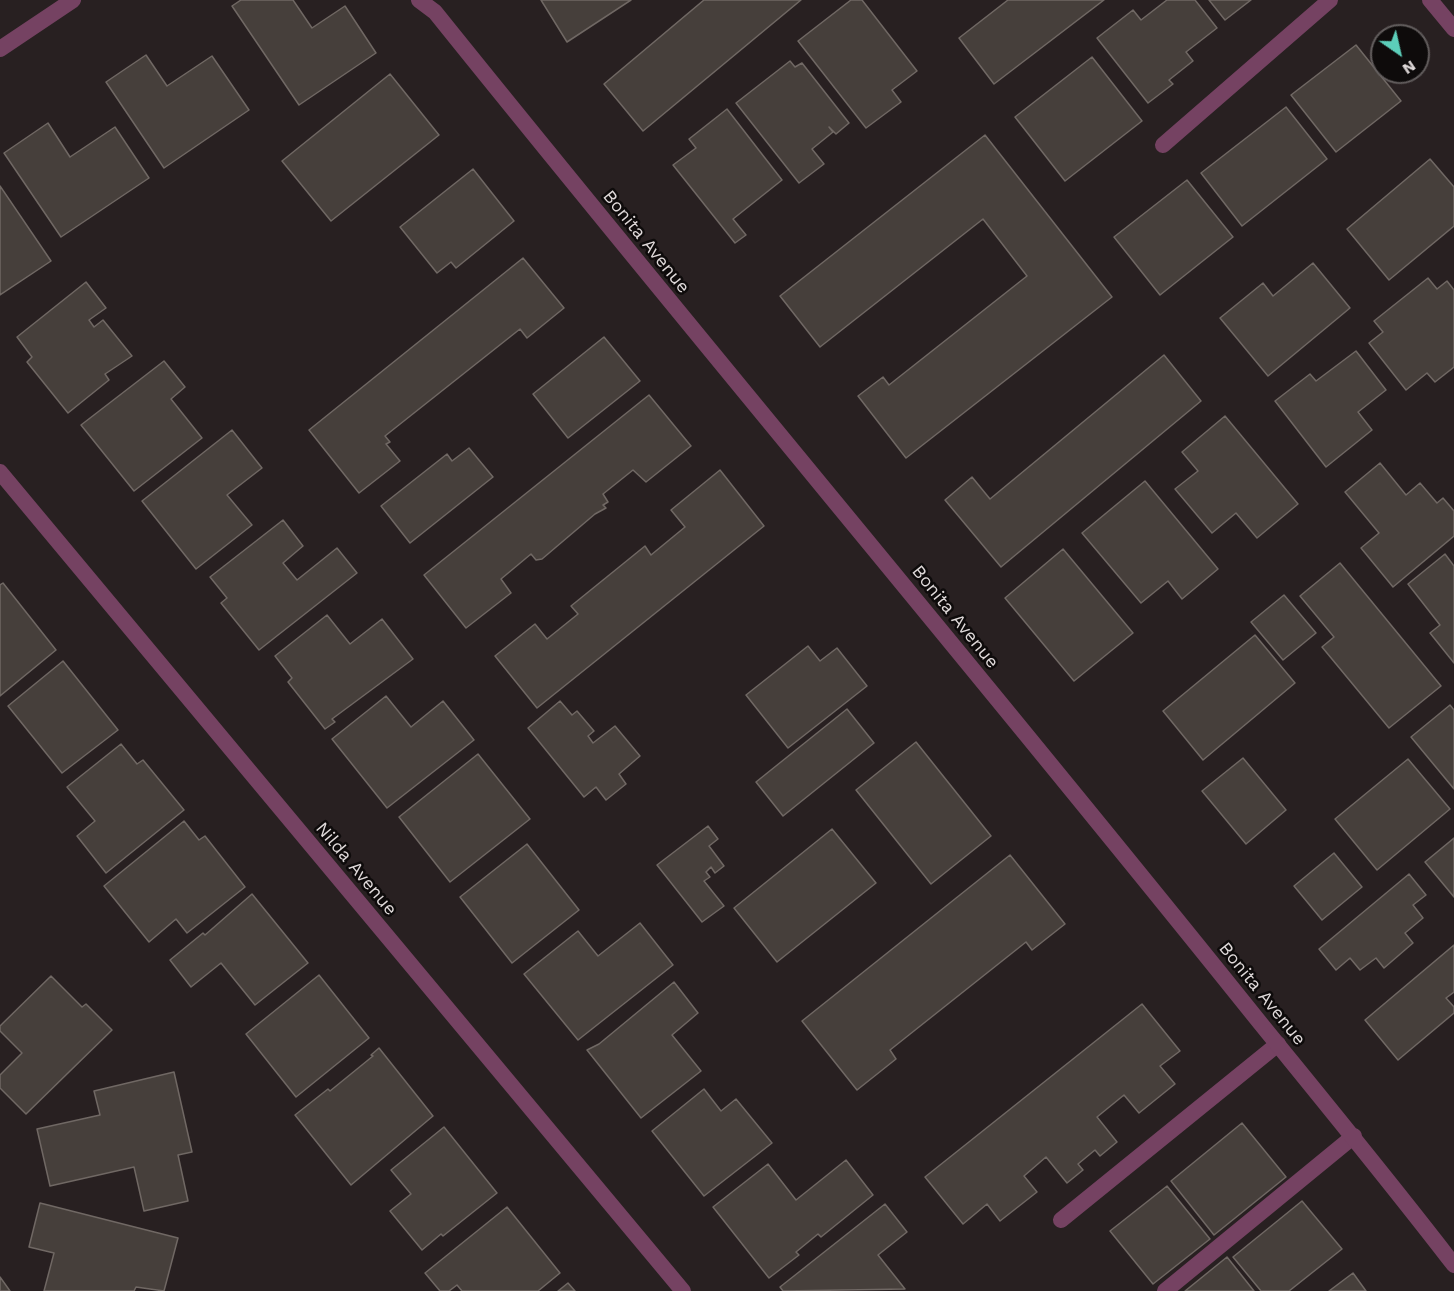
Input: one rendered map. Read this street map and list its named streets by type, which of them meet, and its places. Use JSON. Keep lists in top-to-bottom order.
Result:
{
  "streets": {
    "street": ["Bonita Avenue", "Nilda Avenue"]
  },
  "north": "bottom right"
}
